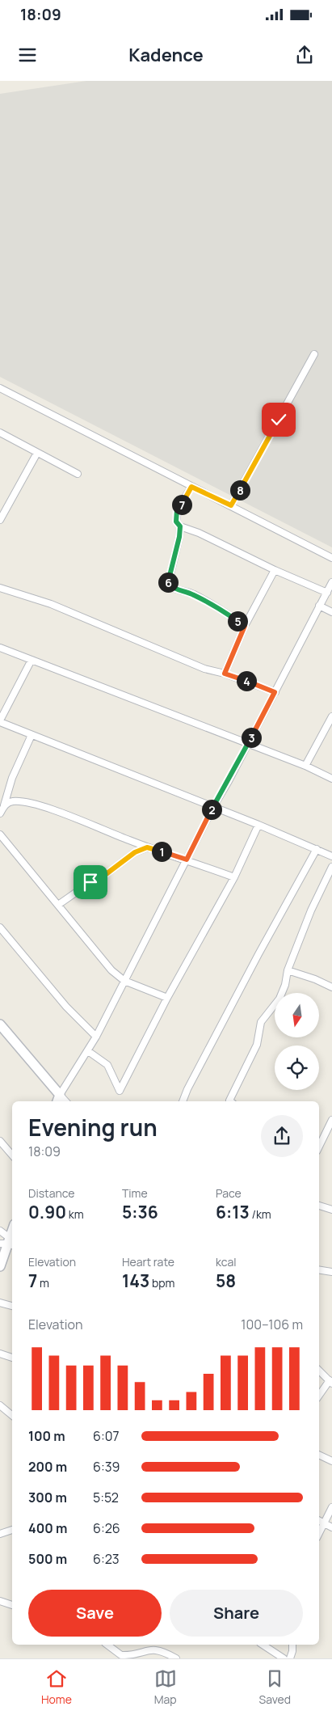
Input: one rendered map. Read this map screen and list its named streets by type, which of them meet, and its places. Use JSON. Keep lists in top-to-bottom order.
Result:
{
  "north": "bottom",
  "page": {
    "status": "18:09",
    "header": "Kadence",
    "pins": [
      "8",
      "7",
      "6",
      "5",
      "4",
      "3",
      "2",
      "1"
    ],
    "heading": ["Evening run", "18:09"],
    "stats": [
      ["Distance", "0.90 km"],
      ["Time", "5:36"],
      ["Pace", "6:13 /km"],
      ["Elevation", "7 m"],
      ["Heart rate", "143 bpm"],
      ["kcal", "58"]
    ],
    "chart": ["Elevation", "100–106 m"],
    "list": [
      {
        "name": "100 m",
        "note": "6:07"
      },
      {
        "name": "200 m",
        "note": "6:39"
      },
      {
        "name": "300 m",
        "note": "5:52"
      },
      {
        "name": "400 m",
        "note": "6:26"
      },
      {
        "name": "500 m",
        "note": "6:23"
      }
    ],
    "buttons": ["Save", "Share"],
    "tabs": ["Home", "Map", "Saved"]
  }
}
